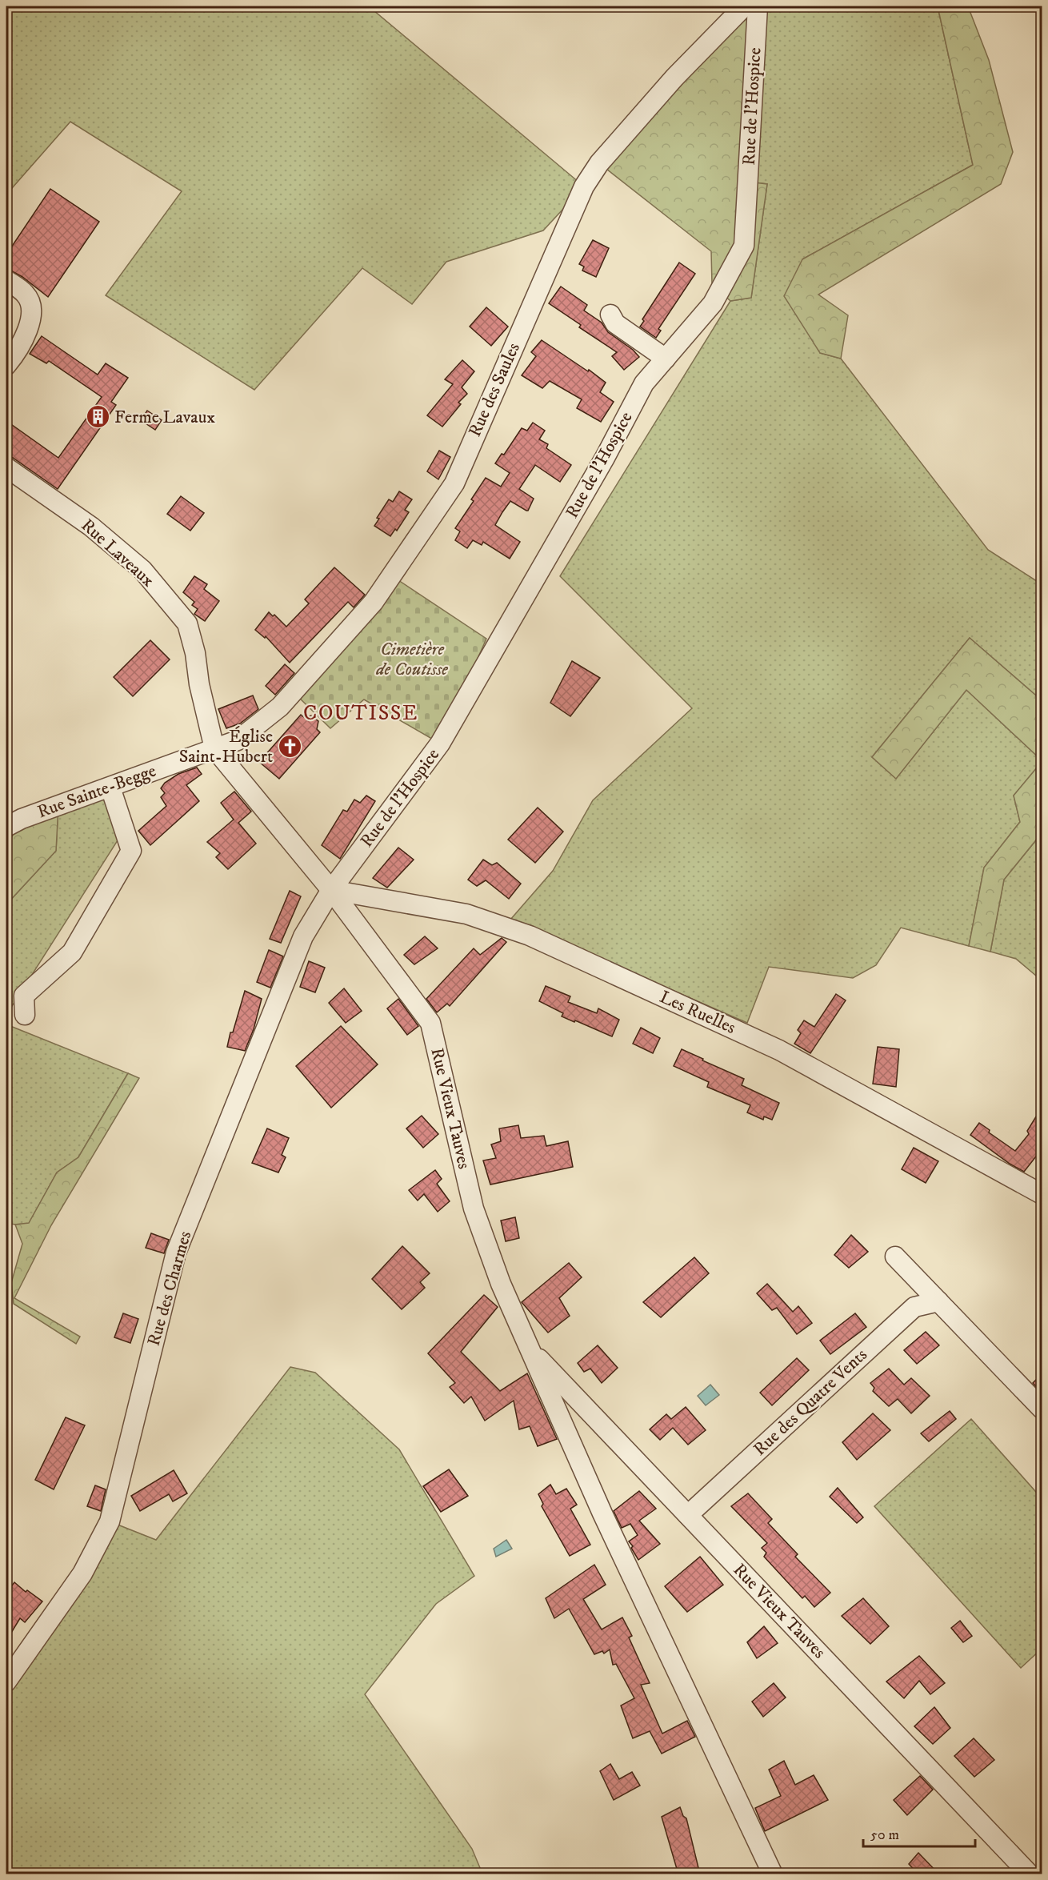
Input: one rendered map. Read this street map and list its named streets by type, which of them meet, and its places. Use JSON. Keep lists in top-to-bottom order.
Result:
{
  "streets": {
    "street": [
      "Rue de l'Hospice",
      "Rue des Saules",
      "Rue Laveaux",
      "Rue Sainte-Begge",
      "Les Ruelles",
      "Rue Vieux Tauves",
      "Rue des Charmes",
      "Rue des Quatre Vents"
    ]
  },
  "crossings": [
    ["Rue de l'Hospice", "Les Ruelles"],
    ["Rue de l'Hospice", "Rue Vieux Tauves"],
    ["Rue de l'Hospice", "Rue des Charmes"],
    ["Rue des Saules", "Rue Laveaux"],
    ["Rue des Saules", "Rue Sainte-Begge"],
    ["Rue des Saules", "Rue Vieux Tauves"],
    ["Rue Laveaux", "Rue Sainte-Begge"],
    ["Rue Laveaux", "Rue Vieux Tauves"],
    ["Rue Sainte-Begge", "Rue Vieux Tauves"],
    ["Les Ruelles", "Rue Vieux Tauves"],
    ["Les Ruelles", "Rue des Charmes"],
    ["Rue Vieux Tauves", "Rue des Charmes"],
    ["Rue Vieux Tauves", "Rue des Quatre Vents"]
  ],
  "districts": ["COUTISSE"],
  "parks": ["Cimetière de Coutisse"],
  "places": {
    "building": ["Ferme Lavaux"],
    "church": ["Église Saint-Hubert"]
  },
  "scale_bar": "50 m"
}
